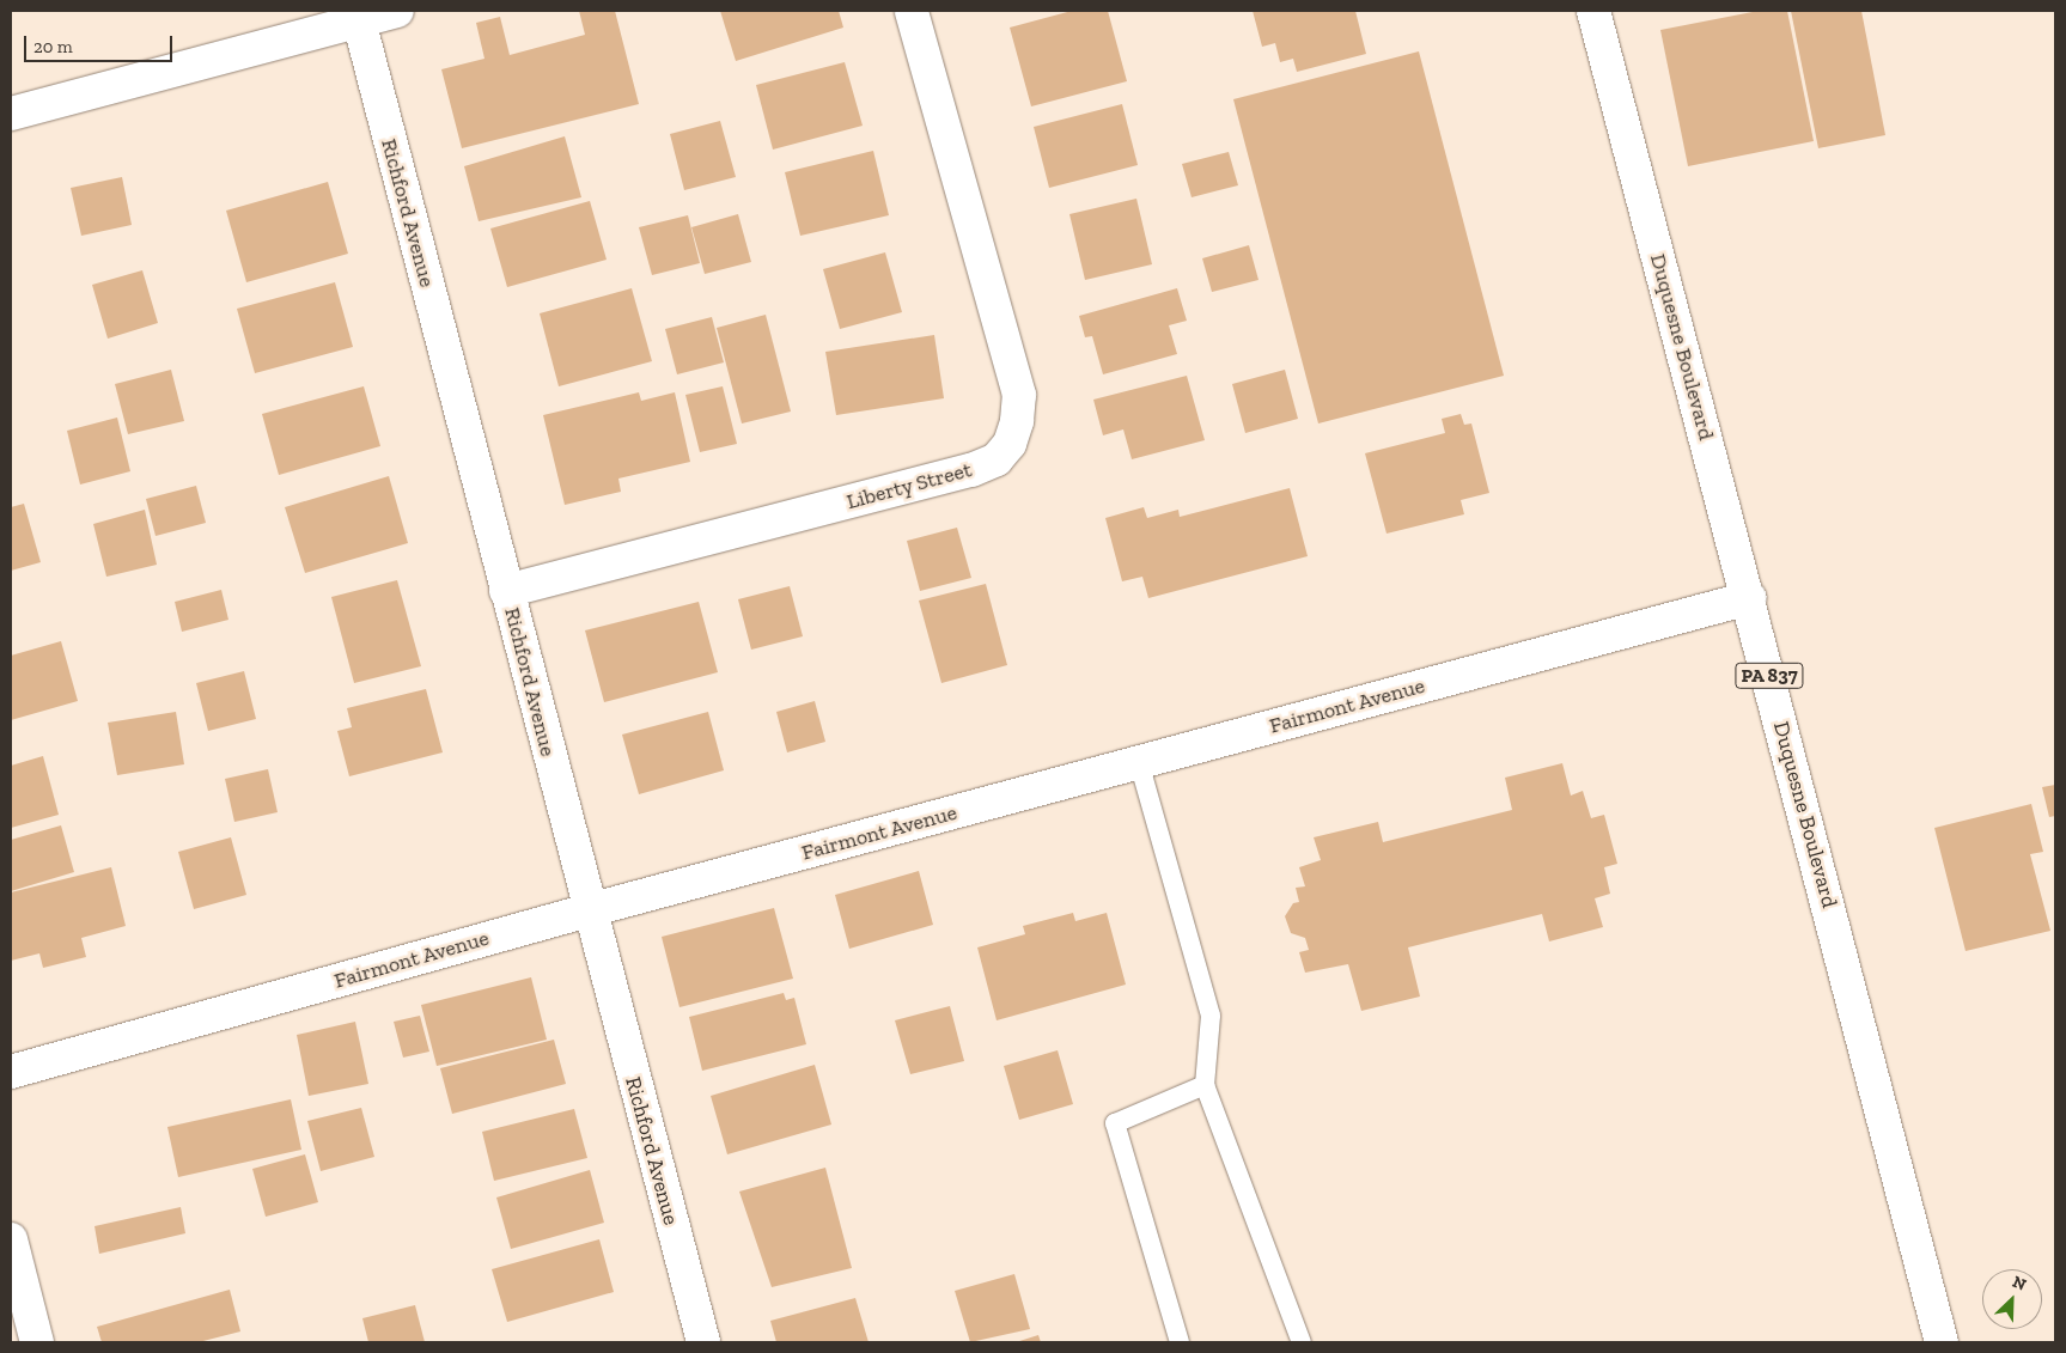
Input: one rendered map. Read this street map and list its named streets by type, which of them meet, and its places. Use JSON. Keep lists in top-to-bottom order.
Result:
{
  "streets": {
    "street": [
      "Richford Avenue",
      "Duquesne Boulevard",
      "Liberty Street",
      "PA 837",
      "Fairmont Avenue"
    ]
  },
  "crossings": [
    ["Richford Avenue", "Liberty Street"],
    ["Richford Avenue", "Fairmont Avenue"],
    ["Duquesne Boulevard", "Fairmont Avenue"]
  ],
  "scale_bar": "20 m",
  "north": "top right"
}
